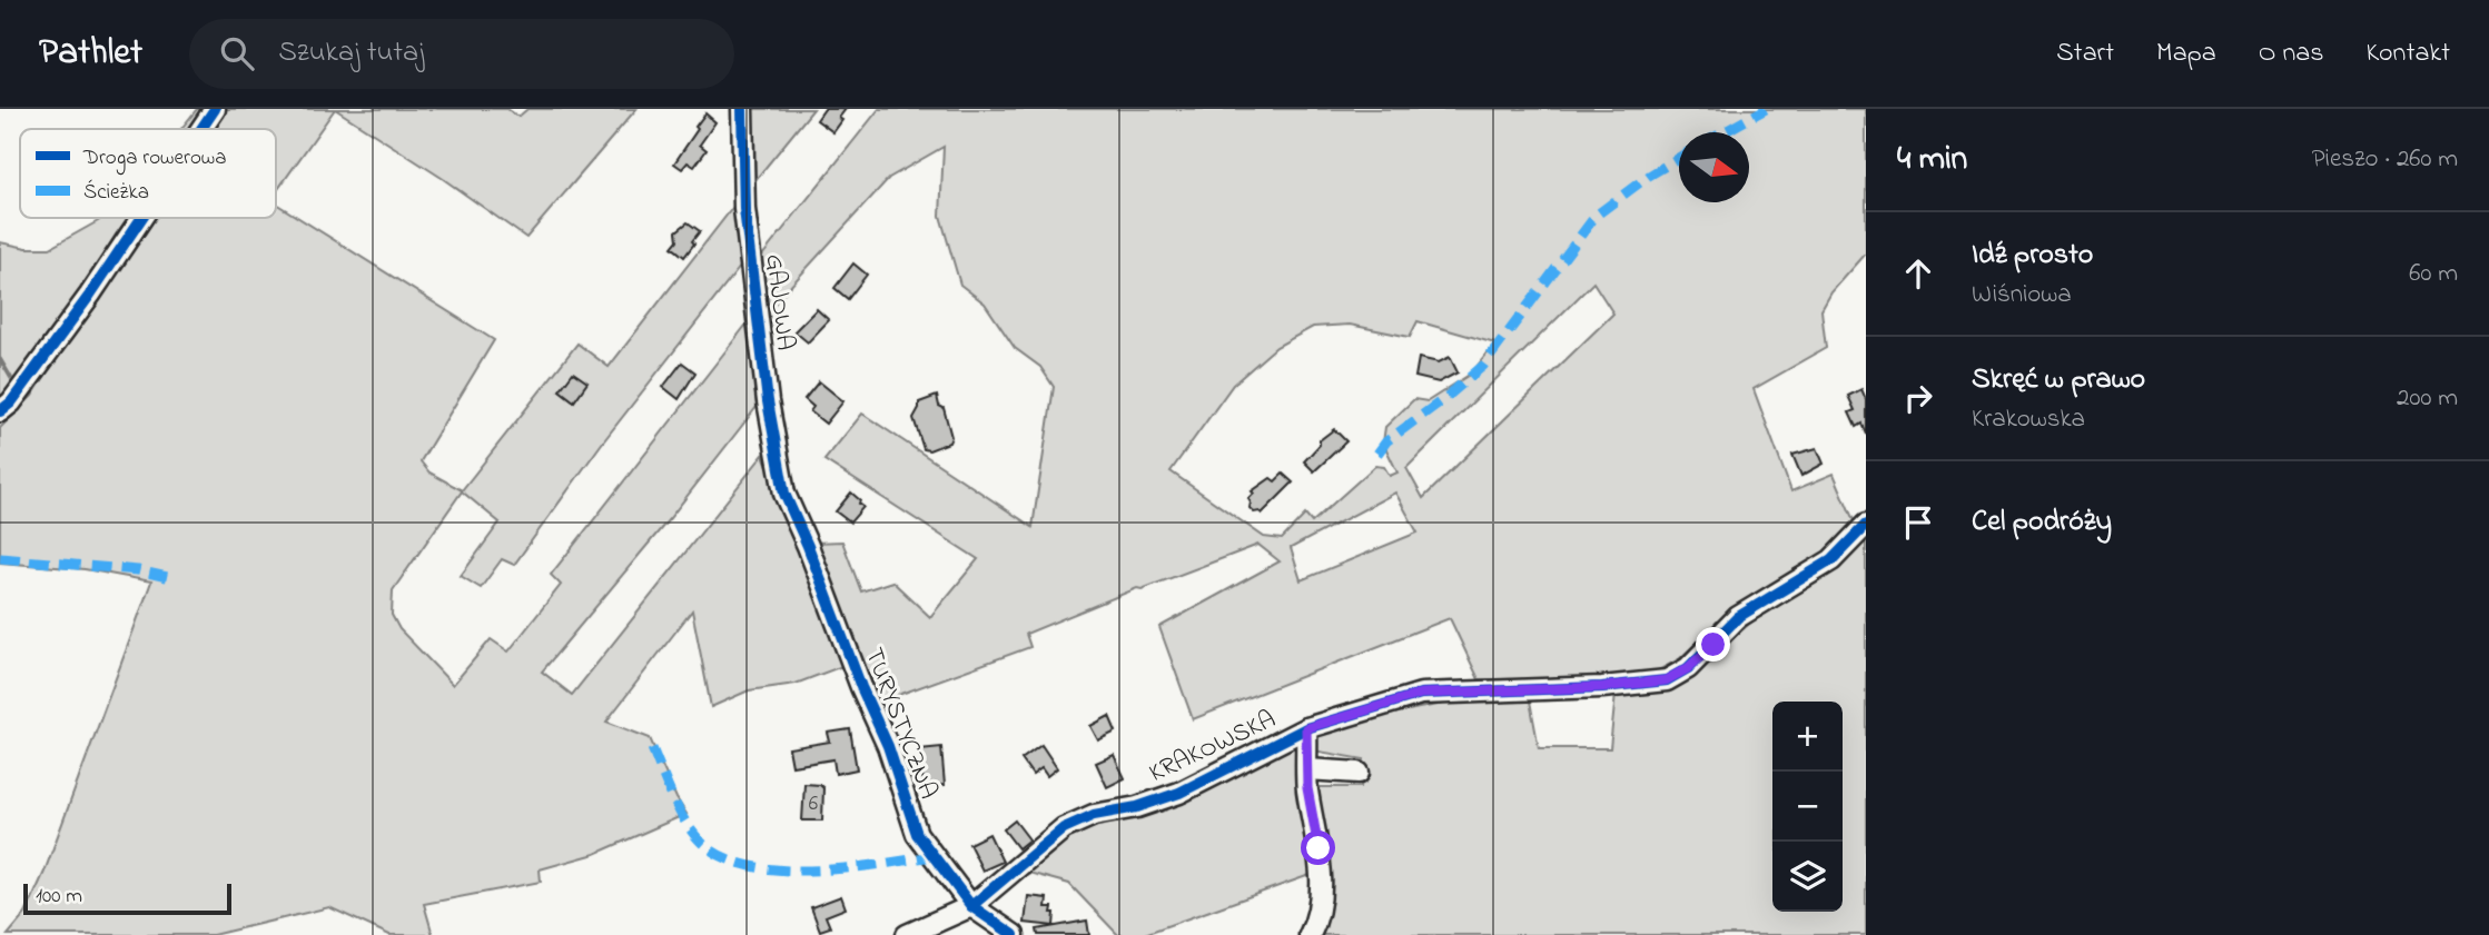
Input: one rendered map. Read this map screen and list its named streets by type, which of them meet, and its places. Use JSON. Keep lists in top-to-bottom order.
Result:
{
  "streets": {
    "street": ["GAJOWA", "TURYSTYCZNA", "KRAKOWSKA"]
  },
  "crossings": [
    ["GAJOWA", "TURYSTYCZNA"],
    ["TURYSTYCZNA", "KRAKOWSKA"]
  ],
  "house_numbers": ["6"],
  "legend": ["Droga rowerowa", "Ścieżka"],
  "scale_bar": "100 m",
  "north": "right",
  "page": {
    "header": "Pathlet",
    "search": "Szukaj tutaj",
    "nav": [
      "Start",
      "Mapa",
      "O nas",
      "Kontakt"
    ],
    "heading": ["4 min", "Pieszo · 260 m"],
    "list": [
      ["Idź prosto", "Wiśniowa", "60 m"],
      ["Skręć w prawo", "Krakowska", "200 m"],
      "Cel podróży"
    ],
    "map_buttons": ["+", "−"],
    "scale": "100 m"
  }
}
